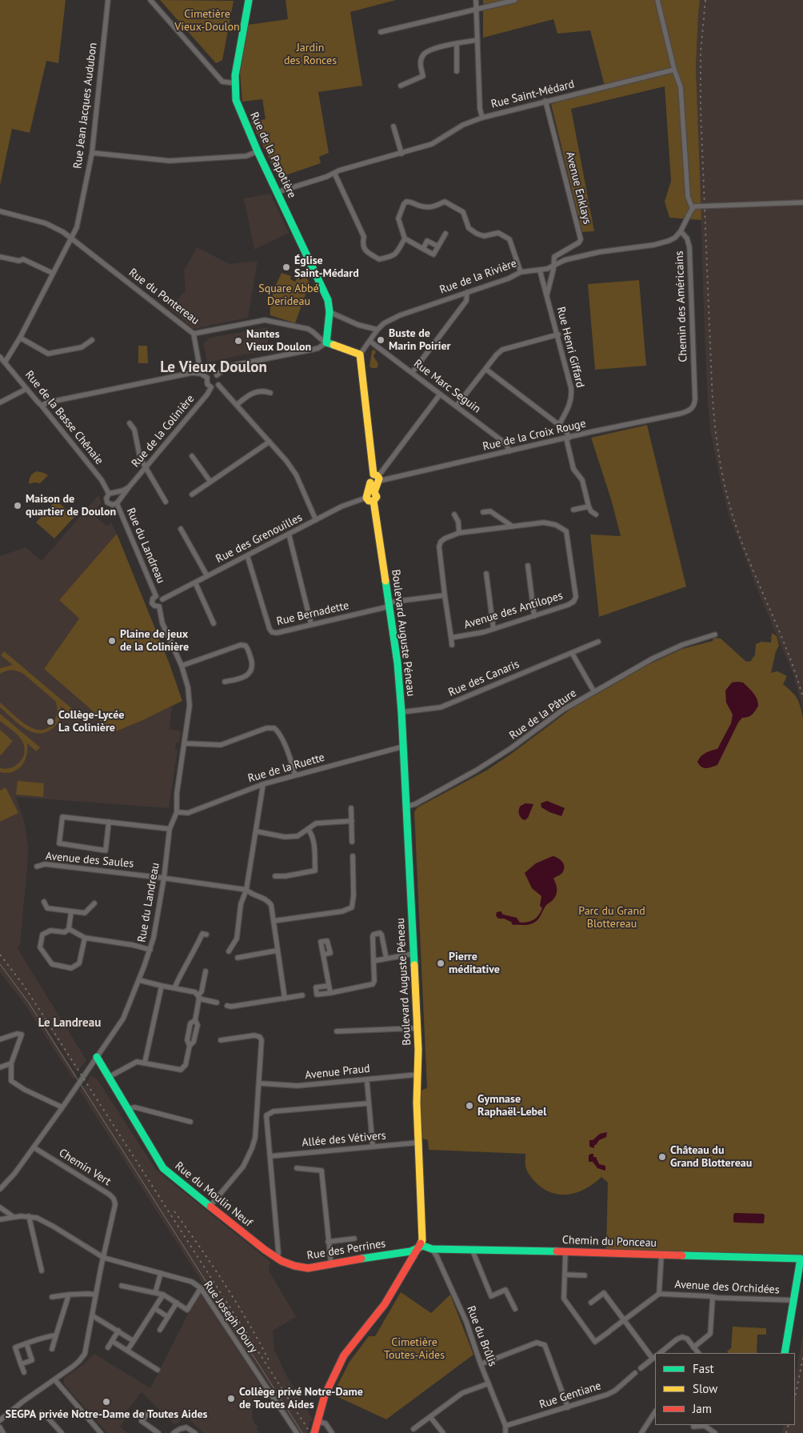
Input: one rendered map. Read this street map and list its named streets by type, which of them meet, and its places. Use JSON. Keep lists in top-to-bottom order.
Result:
{
  "streets": {
    "street": [
      "Rue Saint-Médard",
      "Rue Jean Jacques Audubon",
      "Rue de la Papotière",
      "Avenue Enklays",
      "Rue de la Rivière",
      "Rue du Pontereau",
      "Chemin des Américains",
      "Rue Henri Giffard",
      "Rue Marc Seguin",
      "Rue de la Basse Chênaie",
      "Rue de la Colinière",
      "Rue de la Croix Rouge",
      "Rue des Grenouilles",
      "Rue du Landreau",
      "Avenue des Antilopes",
      "Rue Bernadette",
      "Boulevard Auguste Péneau",
      "Rue des Canaris",
      "Rue de la Pâture",
      "Rue de la Ruette",
      "Avenue des Saules",
      "Avenue Praud",
      "Allée des Vétivers",
      "Chemin Vert",
      "Rue du Moulin Neuf",
      "Chemin du Ponceau",
      "Rue des Perrines",
      "Avenue des Orchidées",
      "Rue Joseph Doury",
      "Rue du Brûlis",
      "Rue Gentiane"
    ]
  },
  "crossings": [
    ["Rue Saint-Médard", "Rue de la Papotière"],
    ["Rue Saint-Médard", "Avenue Enklays"],
    ["Rue Jean Jacques Audubon", "Rue du Pontereau"],
    ["Rue Jean Jacques Audubon", "Rue de la Basse Chênaie"],
    ["Rue de la Papotière", "Rue du Pontereau"],
    ["Avenue Enklays", "Rue de la Rivière"],
    ["Avenue Enklays", "Rue Henri Giffard"],
    ["Rue de la Rivière", "Chemin des Américains"],
    ["Rue de la Rivière", "Rue Henri Giffard"],
    ["Rue de la Rivière", "Rue Marc Seguin"],
    ["Chemin des Américains", "Rue de la Croix Rouge"],
    ["Rue Marc Seguin", "Rue de la Croix Rouge"],
    ["Rue de la Basse Chênaie", "Rue de la Colinière"],
    ["Rue de la Basse Chênaie", "Rue du Landreau"],
    ["Rue de la Colinière", "Rue du Landreau"],
    ["Rue des Grenouilles", "Rue du Landreau"],
    ["Rue des Grenouilles", "Rue Bernadette"],
    ["Rue des Grenouilles", "Boulevard Auguste Péneau"],
    ["Rue du Landreau", "Rue de la Ruette"],
    ["Rue du Landreau", "Avenue des Saules"],
    ["Rue du Landreau", "Chemin Vert"],
    ["Rue du Landreau", "Rue du Moulin Neuf"],
    ["Rue Bernadette", "Boulevard Auguste Péneau"],
    ["Boulevard Auguste Péneau", "Rue des Canaris"],
    ["Boulevard Auguste Péneau", "Rue de la Pâture"],
    ["Boulevard Auguste Péneau", "Rue de la Ruette"],
    ["Boulevard Auguste Péneau", "Avenue Praud"],
    ["Boulevard Auguste Péneau", "Allée des Vétivers"],
    ["Boulevard Auguste Péneau", "Chemin du Ponceau"],
    ["Boulevard Auguste Péneau", "Rue des Perrines"],
    ["Chemin Vert", "Rue Joseph Doury"],
    ["Rue du Moulin Neuf", "Rue des Perrines"],
    ["Chemin du Ponceau", "Rue des Perrines"],
    ["Chemin du Ponceau", "Avenue des Orchidées"],
    ["Chemin du Ponceau", "Rue du Brûlis"],
    ["Rue du Brûlis", "Rue Gentiane"]
  ],
  "districts": ["Le Vieux Doulon", "Le Landreau"],
  "parks": [
    "Cimetière Vieux-Doulon",
    "Jardin des Ronces",
    "Square Abbé Derideau",
    "Parc du Grand Blottereau",
    "Cimetière Toutes-Aides"
  ],
  "places": [
    "Église Saint-Médard",
    "Buste de Marin Poirier",
    "Nantes Vieux Doulon",
    "Maison de quartier de Doulon",
    "Plaine de jeux de la Colinière",
    "Collège-Lycée La Colinière",
    "Pierre méditative",
    "Gymnase Raphaël-Lebel",
    "Château du Grand Blottereau",
    "Collège privé Notre-Dame de Toutes Aides",
    "SEGPA privée Notre-Dame de Toutes Aides"
  ],
  "legend": ["Fast", "Slow", "Jam"]
}
